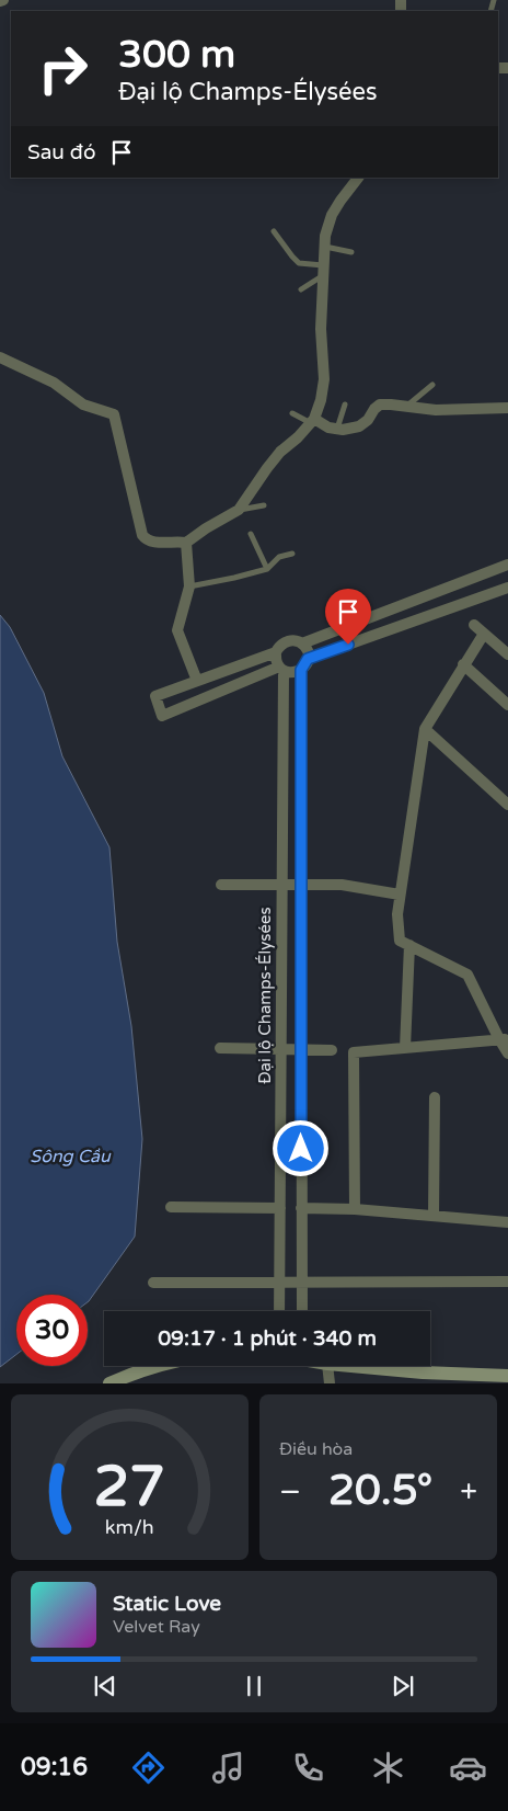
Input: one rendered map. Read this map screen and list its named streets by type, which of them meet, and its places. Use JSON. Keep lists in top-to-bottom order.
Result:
{
  "streets": {
    "street": ["Đại lộ Champs-Élysées"]
  },
  "water": ["Sông Cầu"],
  "page": {
    "turn": ["300 m", "Đại lộ Champs-Élysées"],
    "then": "Sau đó",
    "limit": "30",
    "trip": "09:17 · 1 phút · 340 m",
    "tile": "Điều hòa",
    "heat": ["−", "20.5°", "+"],
    "song": ["Static Love", "Velvet Ray"],
    "tabs": "09:16",
    "gauge": ["27", "km/h"]
  }
}
